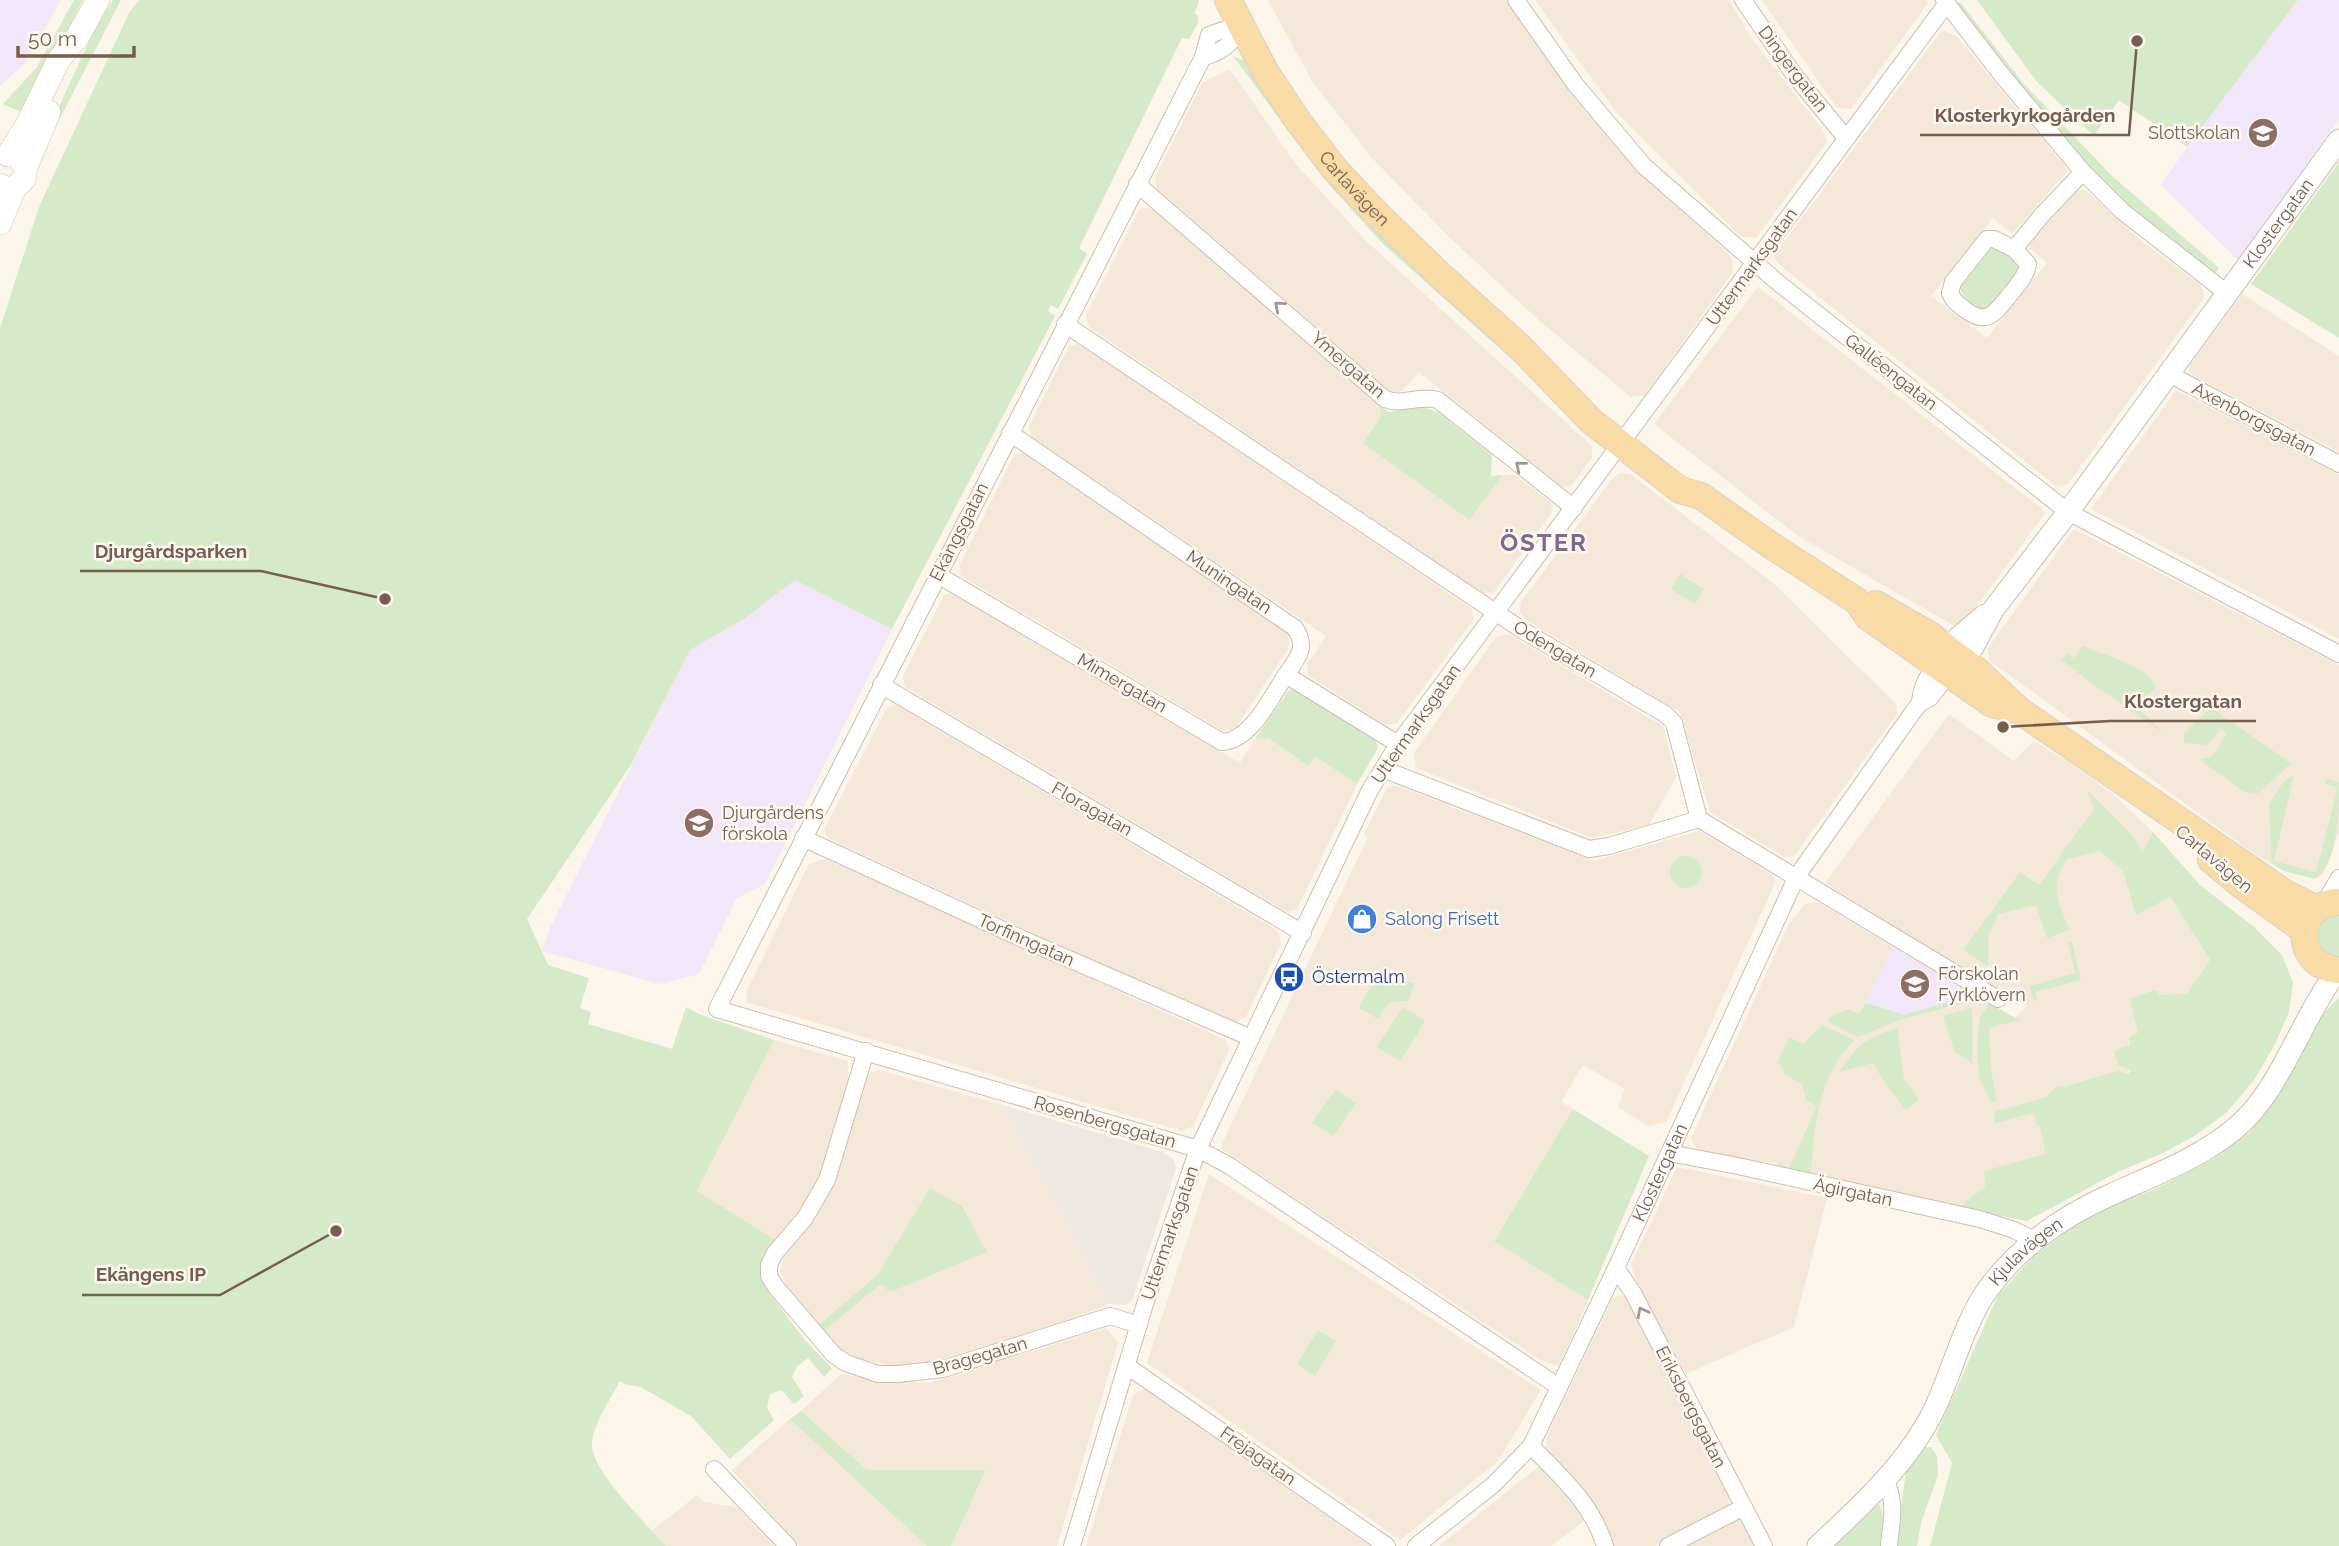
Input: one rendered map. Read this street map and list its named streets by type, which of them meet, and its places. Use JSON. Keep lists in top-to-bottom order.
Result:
{
  "streets": {
    "main road": ["Carlavägen"],
    "street": [
      "Dingergatan",
      "Klostergatan",
      "Uttermarksgatan",
      "Ymergatan",
      "Galléengatan",
      "Axenborgsgatan",
      "Ekängsgatan",
      "Muningatan",
      "Odengatan",
      "Mimergatan",
      "Floragatan",
      "Torfinngatan",
      "Rosenbergsgatan",
      "Ägirgatan",
      "Kjulavägen",
      "Bragegatan",
      "Eriksbergsgatan",
      "Frejagatan"
    ]
  },
  "crossings": [
    ["Dingergatan", "Uttermarksgatan"],
    ["Carlavägen", "Klostergatan"],
    ["Carlavägen", "Uttermarksgatan"],
    ["Carlavägen", "Ekängsgatan"],
    ["Klostergatan", "Galléengatan"],
    ["Klostergatan", "Axenborgsgatan"],
    ["Klostergatan", "Rosenbergsgatan"],
    ["Klostergatan", "Ägirgatan"],
    ["Klostergatan", "Eriksbergsgatan"],
    ["Uttermarksgatan", "Ymergatan"],
    ["Uttermarksgatan", "Galléengatan"],
    ["Uttermarksgatan", "Odengatan"],
    ["Uttermarksgatan", "Floragatan"],
    ["Uttermarksgatan", "Torfinngatan"],
    ["Uttermarksgatan", "Rosenbergsgatan"],
    ["Uttermarksgatan", "Bragegatan"],
    ["Uttermarksgatan", "Frejagatan"],
    ["Ymergatan", "Ekängsgatan"],
    ["Ekängsgatan", "Muningatan"],
    ["Ekängsgatan", "Odengatan"],
    ["Ekängsgatan", "Mimergatan"],
    ["Ekängsgatan", "Floragatan"],
    ["Ekängsgatan", "Torfinngatan"],
    ["Ekängsgatan", "Rosenbergsgatan"],
    ["Muningatan", "Mimergatan"],
    ["Rosenbergsgatan", "Bragegatan"],
    ["Ägirgatan", "Kjulavägen"]
  ],
  "one_way": ["Ymergatan", "Eriksbergsgatan"],
  "districts": ["ÖSTER"],
  "places": {
    "other": [
      "Klosterkyrkogården",
      "Djurgårdsparken",
      "Klostergatan",
      "Ekängens IP"
    ],
    "school or university": ["Slottskolan", "Djurgårdens förskola", "Förskolan Fyrklövern"],
    "shop": ["Salong Frisett"],
    "bus stop": ["Östermalm"]
  },
  "scale_bar": "50 m"
}
